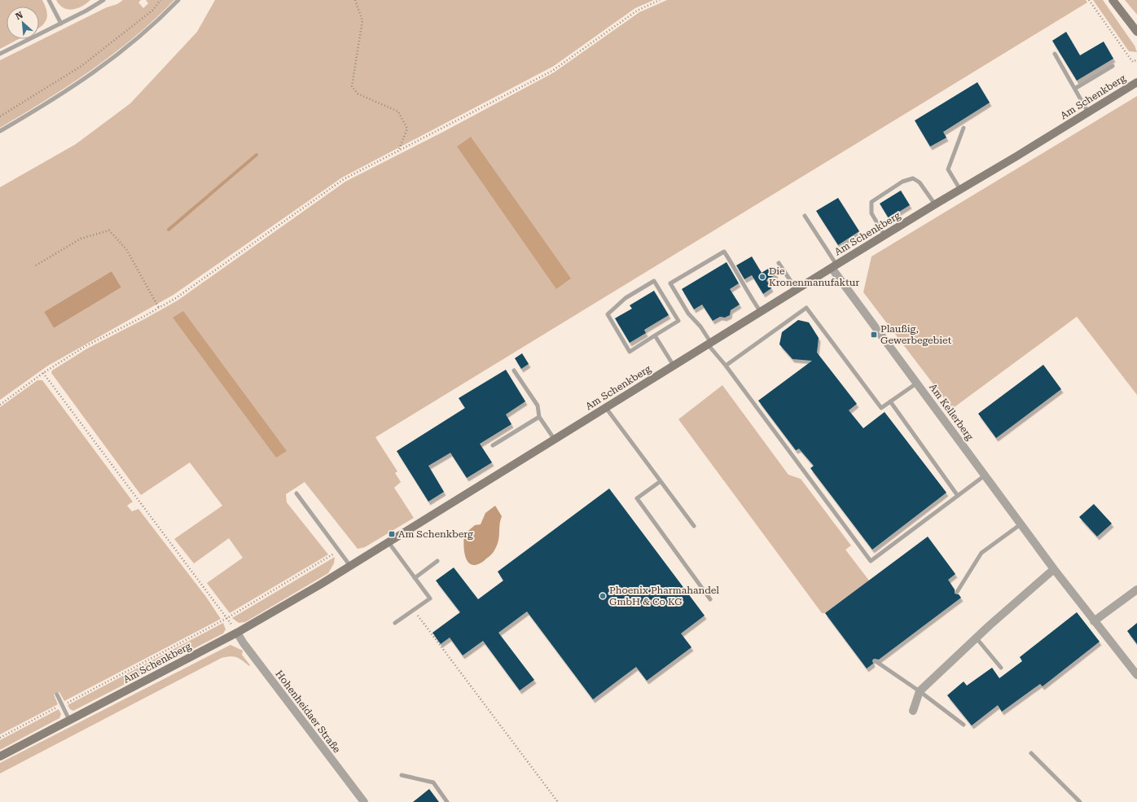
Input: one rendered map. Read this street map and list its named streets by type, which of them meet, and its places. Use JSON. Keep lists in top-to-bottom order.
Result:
{
  "streets": {
    "main road": ["Am Schenkberg"],
    "street": ["Am Kellerberg", "Hohenheidaer Straße"]
  },
  "crossings": [
    ["Am Schenkberg", "Am Kellerberg"],
    ["Am Schenkberg", "Hohenheidaer Straße"]
  ],
  "places": {
    "other": ["Die Kronenmanufaktur", "Phoenix Pharmahandel GmbH & Co KG"],
    "transit": ["Plaußig, Gewerbegebiet", "Am Schenkberg"]
  },
  "north": "top left"
}
